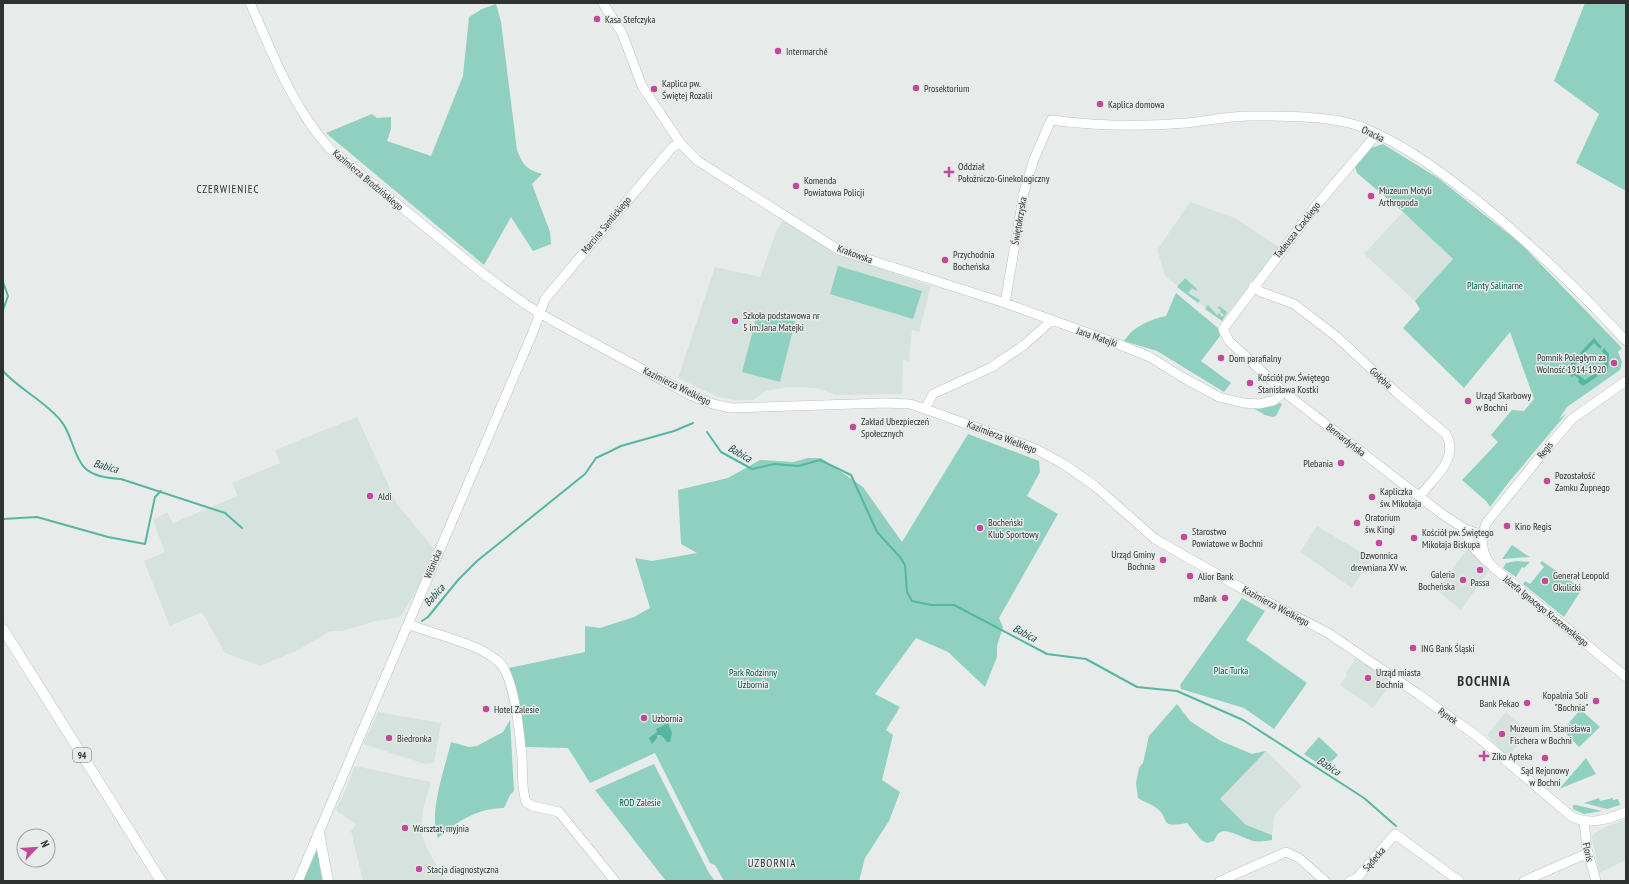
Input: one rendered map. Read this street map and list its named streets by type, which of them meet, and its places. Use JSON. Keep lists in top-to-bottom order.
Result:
{
  "streets": {
    "main road": ["94"],
    "street": [
      "Oracka",
      "Kazimierza Brodzińskiego",
      "Świętokrzyska",
      "Marcina Samlickiego",
      "Tadeusza Czackiego",
      "Krakowska",
      "Jana Matejki",
      "Gołębia",
      "Kazimierza Wielkiego",
      "Bernardyńska",
      "Regis",
      "Wiśnicka",
      "Józefa Ignacego Kraszewskiego",
      "Rynek",
      "Floris",
      "Sądecka"
    ]
  },
  "crossings": [
    ["Oracka", "Świętokrzyska"],
    ["Oracka", "Tadeusza Czackiego"],
    ["Kazimierza Brodzińskiego", "Marcina Samlickiego"],
    ["Kazimierza Brodzińskiego", "Kazimierza Wielkiego"],
    ["Kazimierza Brodzińskiego", "Wiśnicka"],
    ["Świętokrzyska", "Krakowska"],
    ["Marcina Samlickiego", "Krakowska"],
    ["Marcina Samlickiego", "Kazimierza Wielkiego"],
    ["Marcina Samlickiego", "Wiśnicka"],
    ["Tadeusza Czackiego", "Gołębia"],
    ["Tadeusza Czackiego", "Bernardyńska"],
    ["Krakowska", "Jana Matejki"],
    ["Jana Matejki", "Bernardyńska"],
    ["Gołębia", "Bernardyńska"],
    ["Kazimierza Wielkiego", "Wiśnicka"],
    ["Kazimierza Wielkiego", "Rynek"],
    ["Bernardyńska", "Regis"],
    ["Bernardyńska", "Józefa Ignacego Kraszewskiego"],
    ["Regis", "Józefa Ignacego Kraszewskiego"],
    ["Rynek", "Floris"]
  ],
  "districts": ["CZERWIENIEC", "BOCHNIA", "UZBORNIA"],
  "water": ["Babica"],
  "parks": [
    "Planty Salinarne",
    "Plac Turka",
    "Park Rodzinny Uzbornia",
    "ROD Zalesie"
  ],
  "places": {
    "other": [
      "Kasa Stefczyka",
      "Intermarché",
      "Prosektorium",
      "Kaplica pw. Świętej Rozalii",
      "Kaplica domowa",
      "Komenda Powiatowa Policji",
      "Muzeum Motyli Arthropoda",
      "Przychodnia Bocheńska",
      "Szkoła podstawowa nr 5 im. Jana Matejki",
      "Dom parafialny",
      "Pomnik Poległym za Wolność 1914-1920",
      "Kościół pw. Świętego Stanisława Kostki",
      "Urząd Skarbowy w Bochni",
      "Zakład Ubezpieczeń Społecznych",
      "Plebania",
      "Pozostałość Zamku Żupnego",
      "Aldi",
      "Kapliczka św. Mikołaja",
      "Oratorium św. Kingi",
      "Kino Regis",
      "Bocheński Klub Sportowy",
      "Starostwo Powiatowe w Bochni",
      "Kościół pw. Świętego Mikołaja Biskupa",
      "Dzwonnica drewniana XV w.",
      "Urząd Gminy Bochnia",
      "Passa",
      "Alior Bank",
      "Galeria Bocheńska",
      "Generał Leopold Okulicki",
      "mBank",
      "ING Bank Śląski",
      "Urząd miasta Bochnia",
      "Kopalnia Soli \"Bochnia\"",
      "Bank Pekao",
      "Hotel Zalesie",
      "Uzbornia",
      "Muzeum im. Stanisława Fischera w Bochni",
      "Biedronka",
      "Sąd Rejonowy w Bochni",
      "Warsztat, myjnia",
      "Stacja diagnostyczna"
    ],
    "health": ["Oddział Położniczo-Ginekologiczny", "Ziko Apteka"]
  },
  "north": "top right"
}
